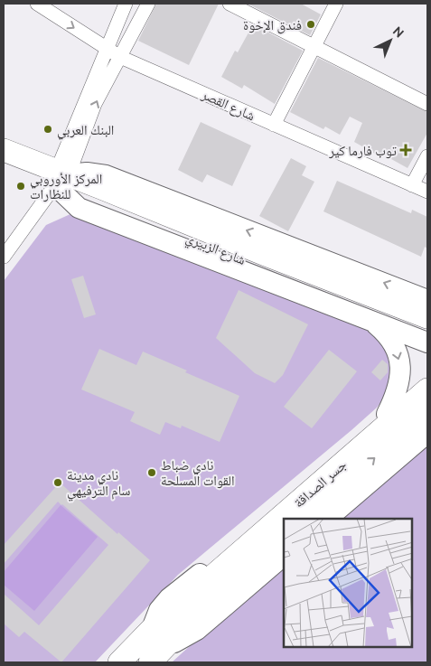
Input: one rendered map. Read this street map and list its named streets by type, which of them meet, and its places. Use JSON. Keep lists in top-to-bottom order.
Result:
{
  "streets": {
    "main road": ["شارع الزبيري", "جسر الصداقة"],
    "street": ["شارع القصر"]
  },
  "places": {
    "other": [
      "فندق الإخوة",
      "البنك العربي",
      "المركز الأوروبي للنظارات",
      "نادي ضباط القوات المسلحة",
      "نادي مدينة سام الترفيهي"
    ],
    "health": ["توب فارما كير"]
  },
  "north": "top right"
}
